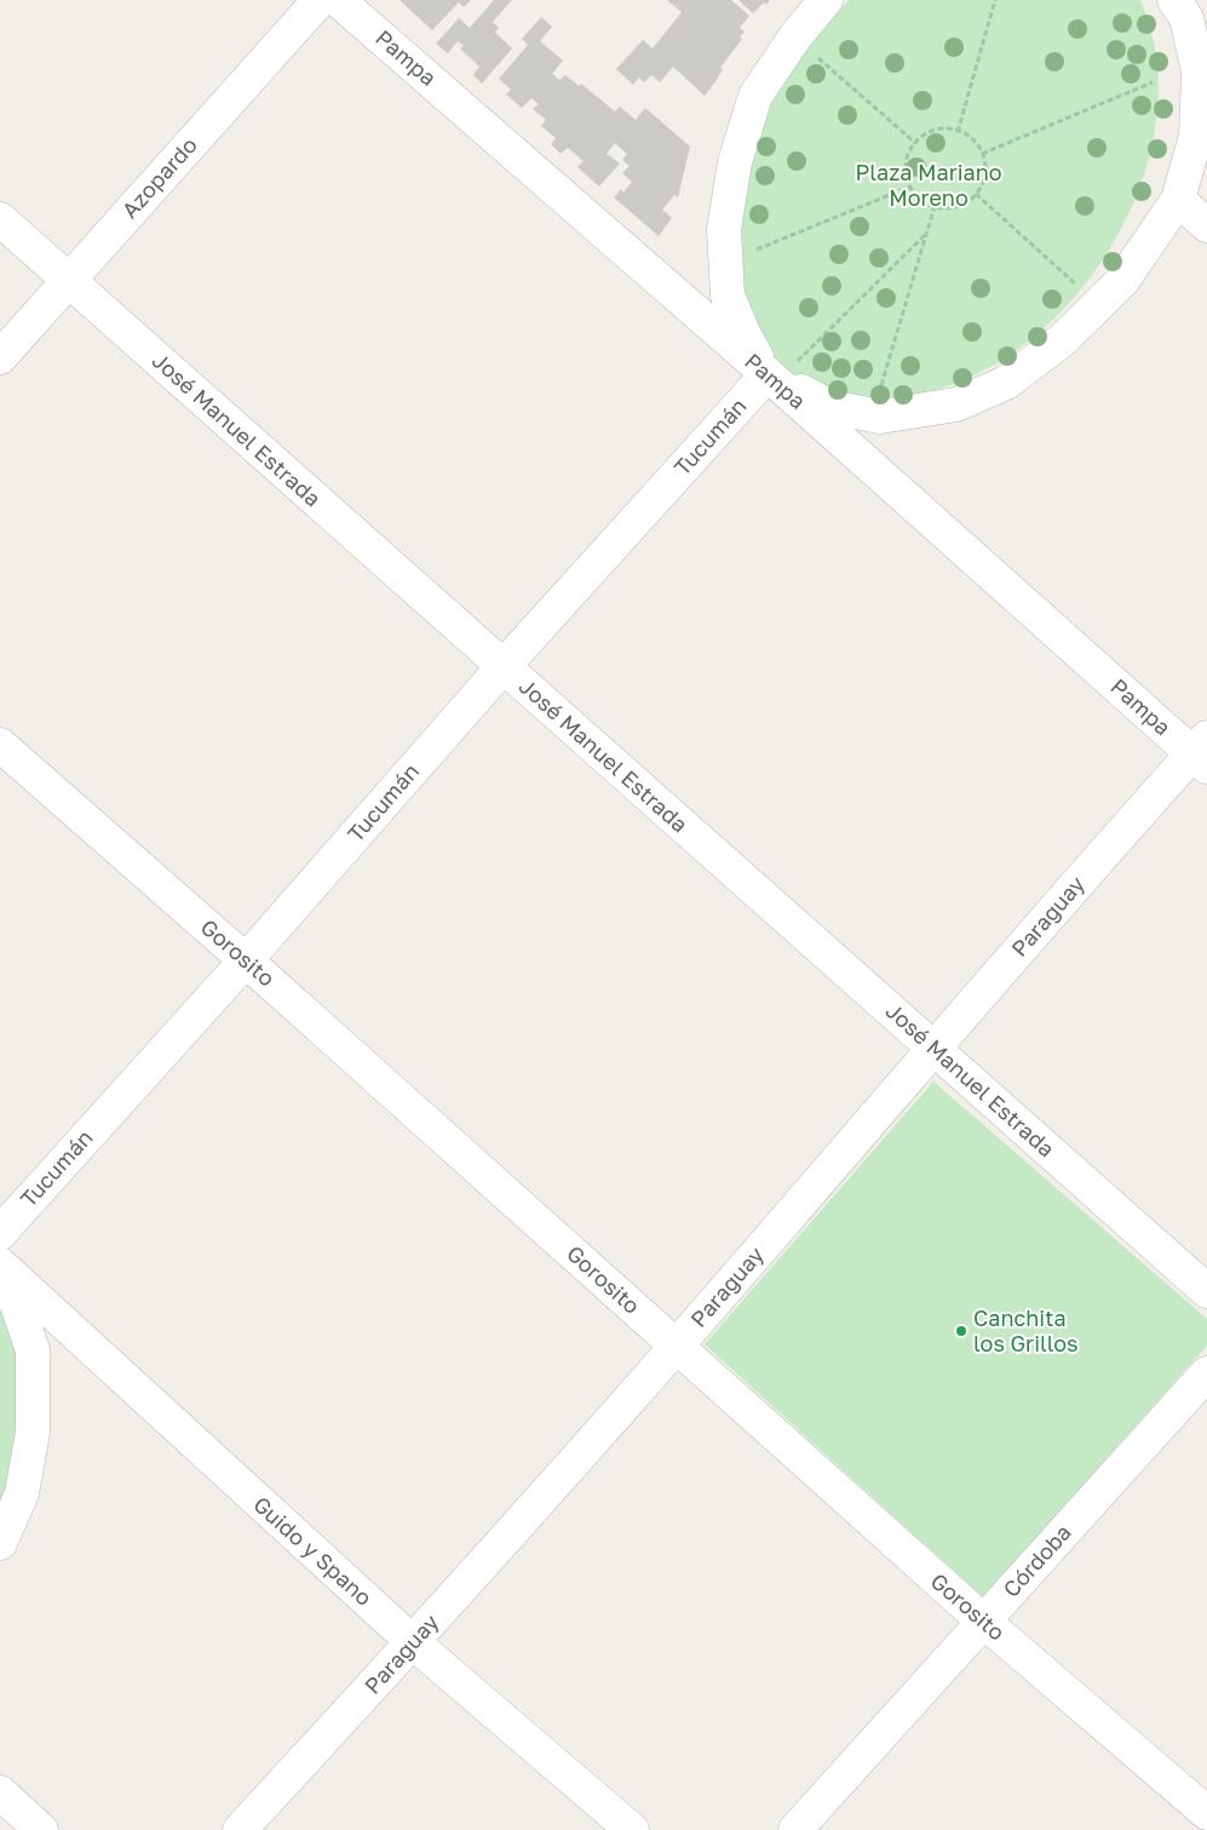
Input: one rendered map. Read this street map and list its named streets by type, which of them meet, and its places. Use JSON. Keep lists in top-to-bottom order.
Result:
{
  "streets": {
    "street": [
      "Pampa",
      "Azopardo",
      "José Manuel Estrada",
      "Tucumán",
      "Paraguay",
      "Gorosito",
      "Guido y Spano",
      "Córdoba"
    ]
  },
  "crossings": [
    ["Pampa", "Tucumán"],
    ["Pampa", "Paraguay"],
    ["Azopardo", "José Manuel Estrada"],
    ["José Manuel Estrada", "Tucumán"],
    ["José Manuel Estrada", "Paraguay"],
    ["Tucumán", "Gorosito"],
    ["Paraguay", "Gorosito"],
    ["Paraguay", "Guido y Spano"],
    ["Gorosito", "Córdoba"]
  ],
  "parks": ["Plaza Mariano Moreno"],
  "places": ["Canchita los Grillos"]
}
